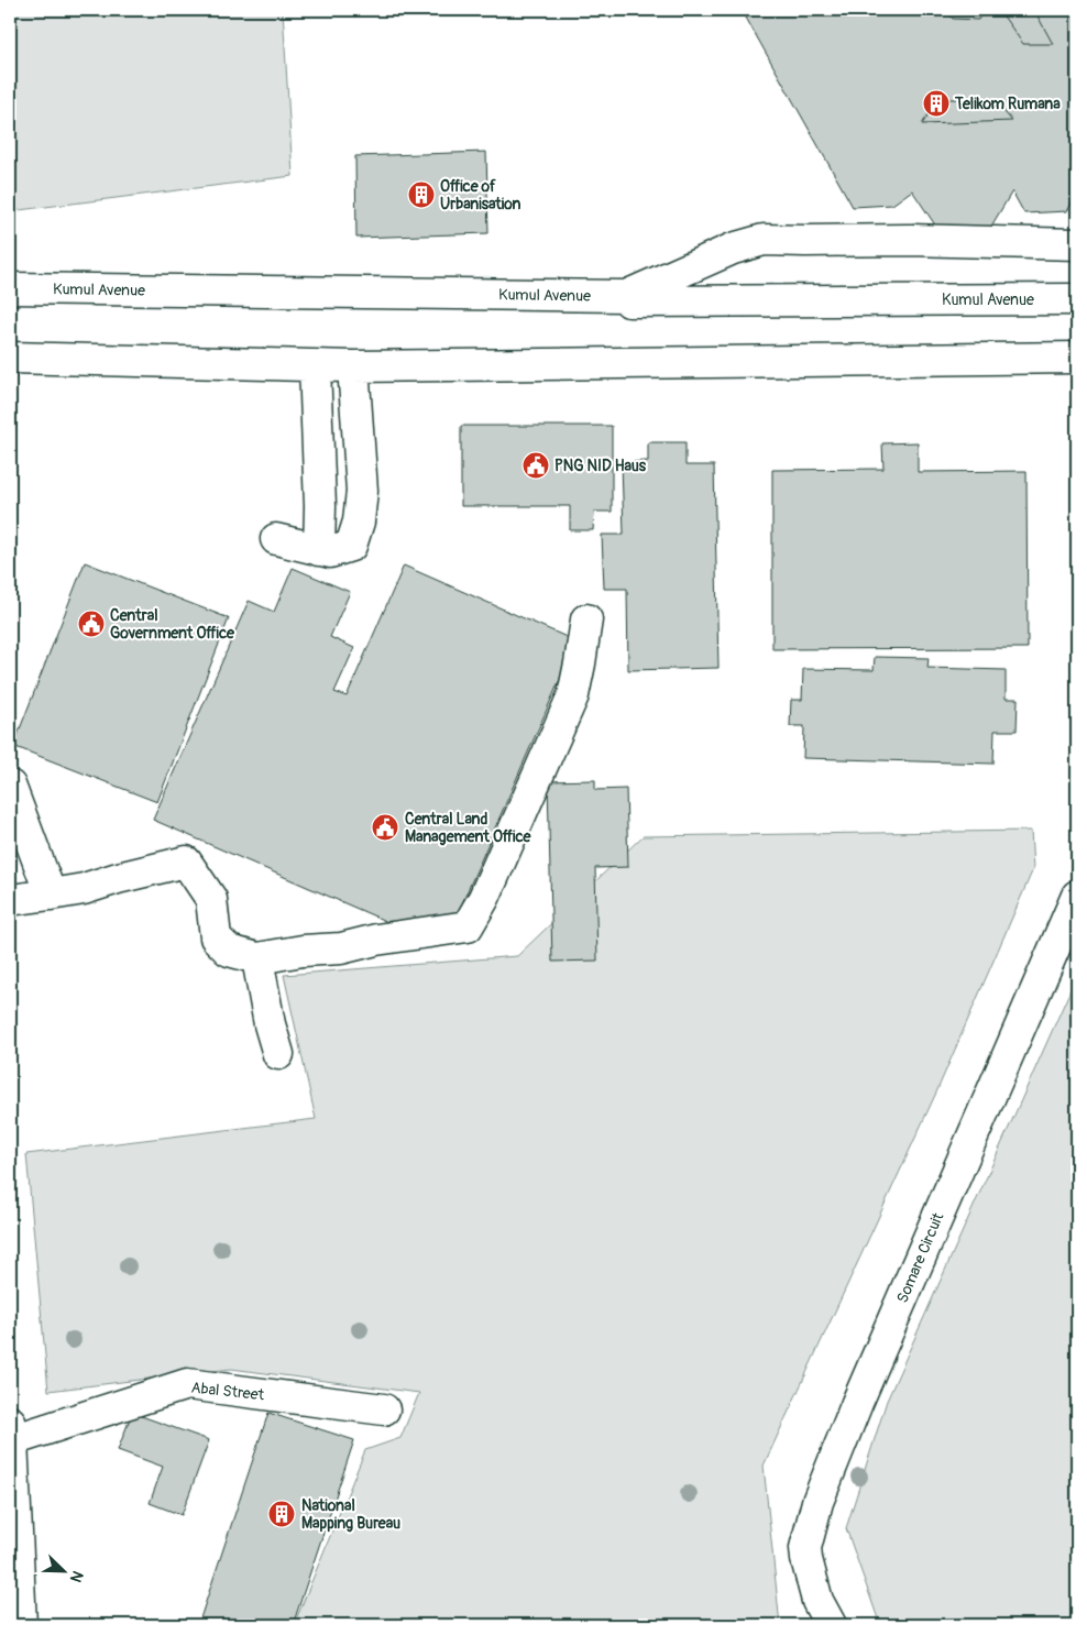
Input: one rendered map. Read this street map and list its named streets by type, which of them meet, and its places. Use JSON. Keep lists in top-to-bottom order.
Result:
{
  "streets": {
    "street": ["Kumul Avenue", "Somare Circuit", "Abal Street"]
  },
  "places": {
    "building": ["Telikom Rumana", "Office of Urbanisation", "National Mapping Bureau"],
    "public building": ["PNG NID Haus", "Central Government Office", "Central Land Management Office"]
  },
  "north": "bottom right"
}
